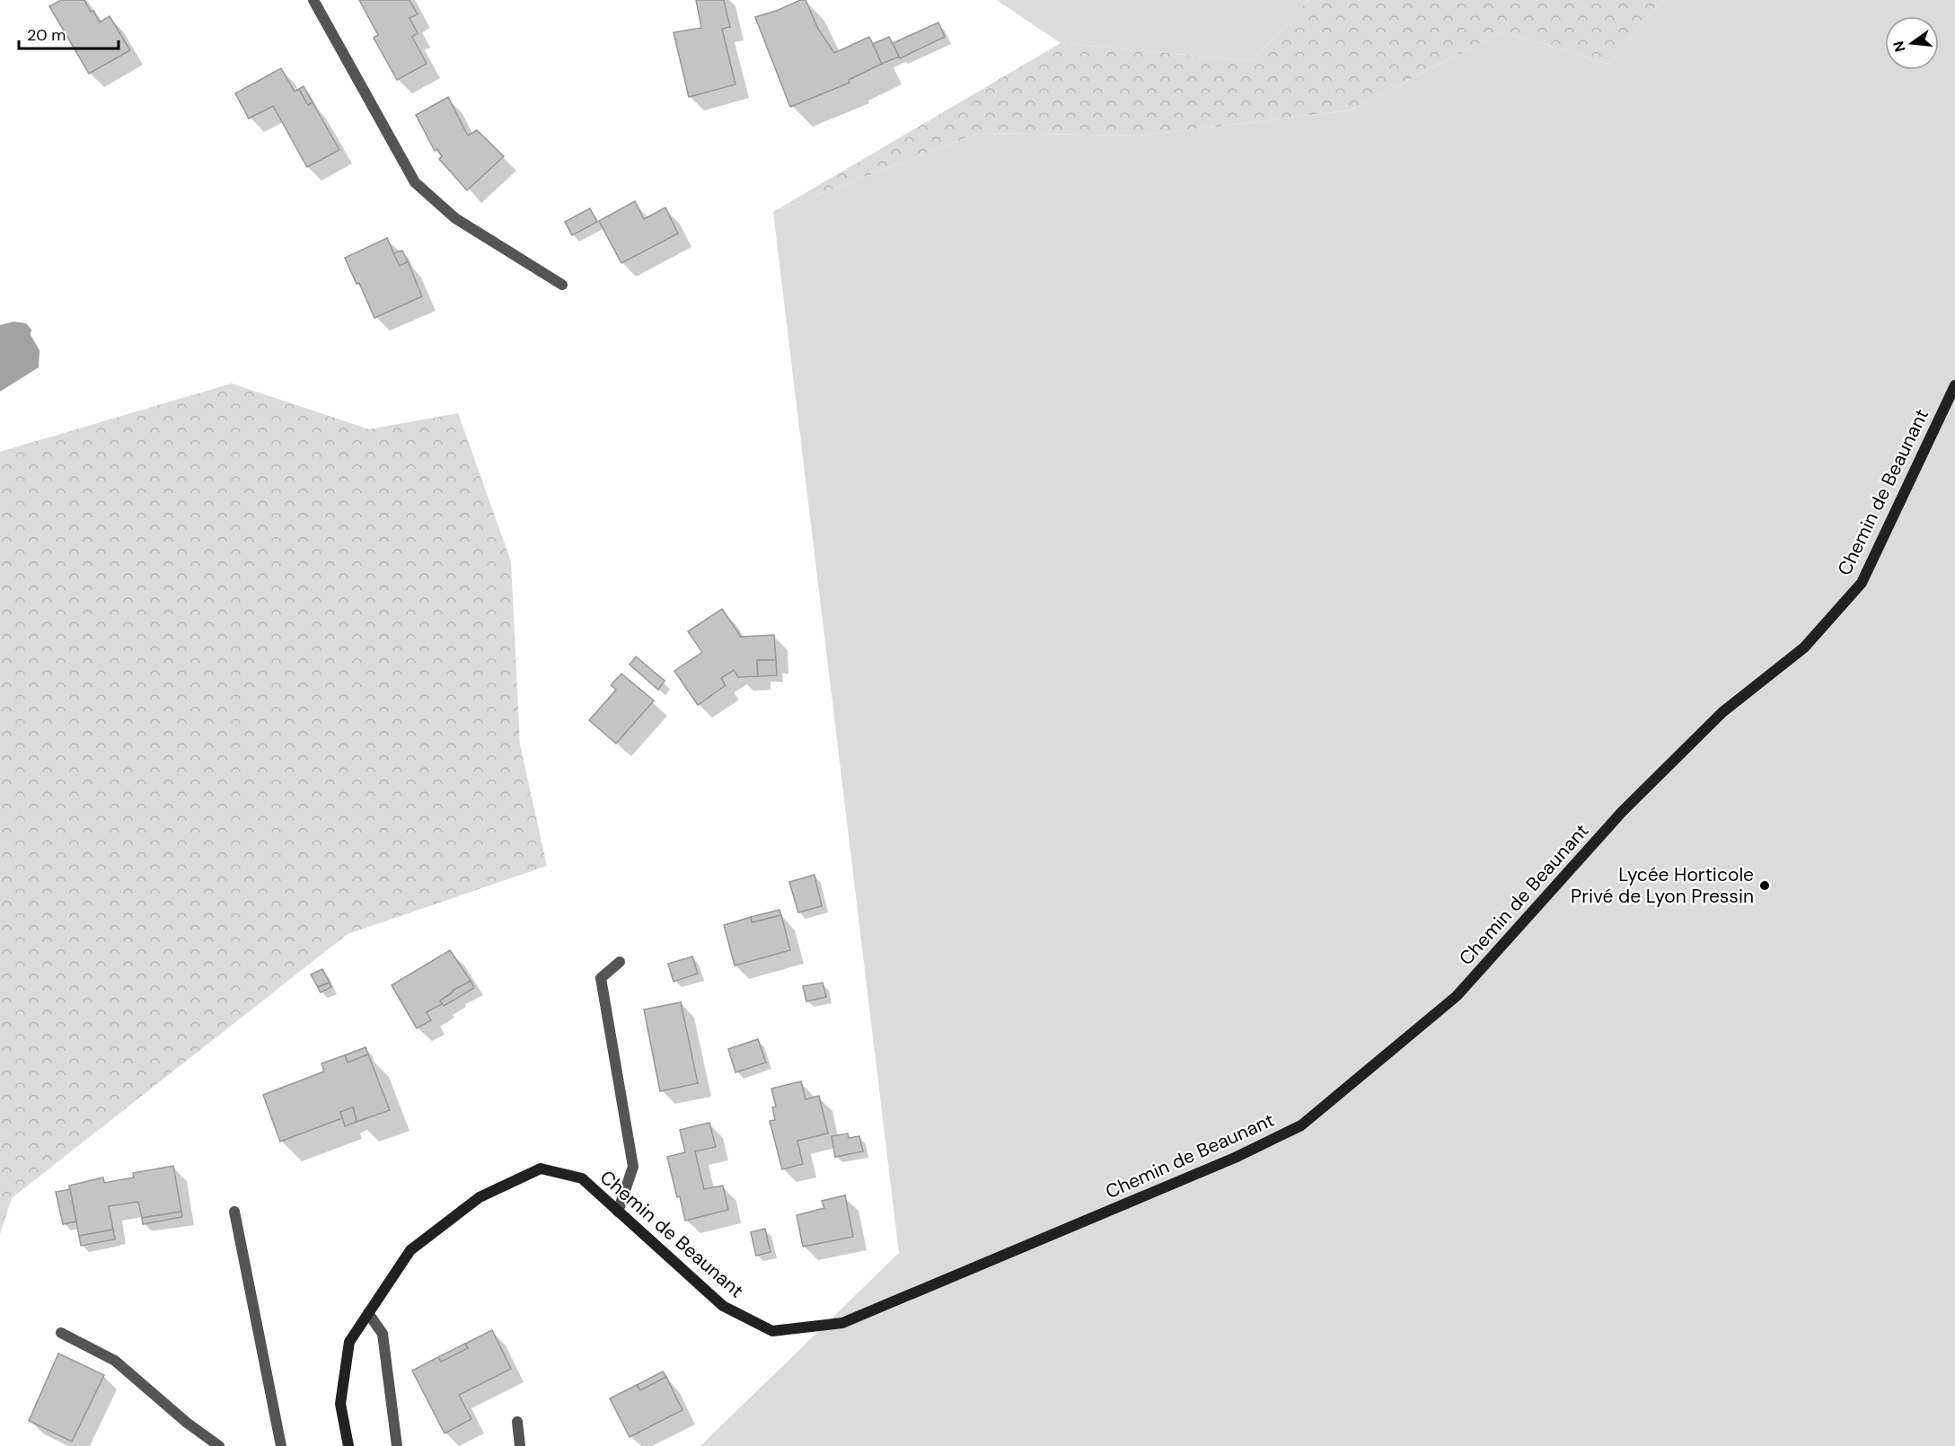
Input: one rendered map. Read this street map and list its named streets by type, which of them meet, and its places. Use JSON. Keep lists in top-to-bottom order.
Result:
{
  "streets": {
    "street": ["Chemin de Beaunant"]
  },
  "places": ["Lycée Horticole Privé de Lyon Pressin"],
  "scale_bar": "20 m",
  "north": "left"
}
